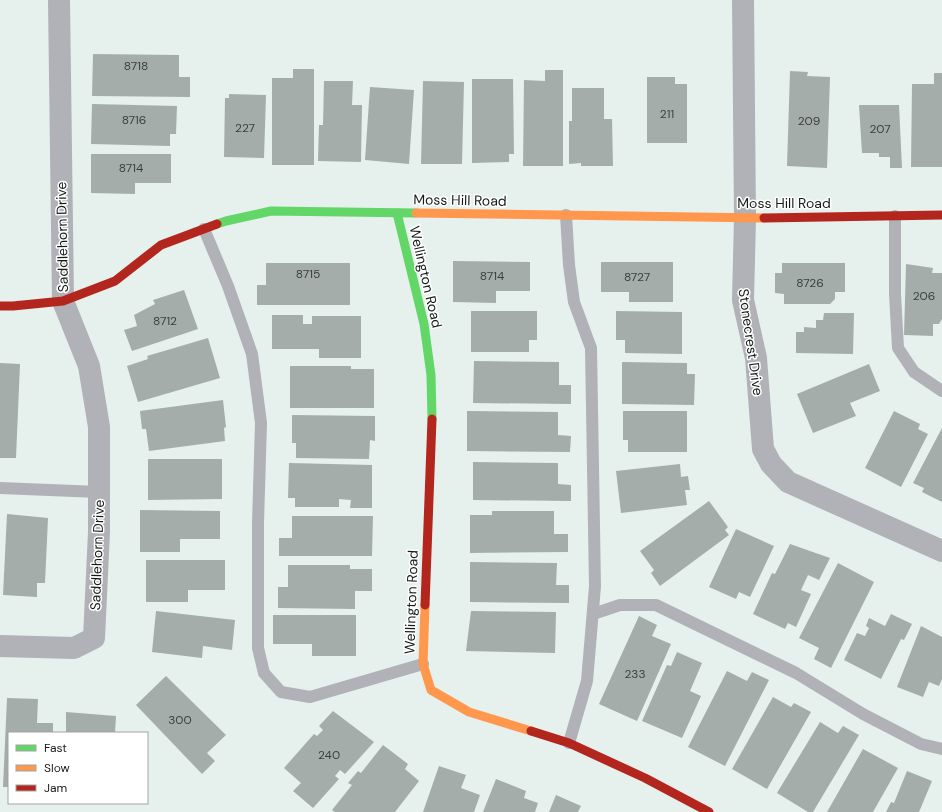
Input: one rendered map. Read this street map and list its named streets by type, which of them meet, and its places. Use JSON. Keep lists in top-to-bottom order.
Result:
{
  "streets": {
    "street": [
      "Moss Hill Road",
      "Saddlehorn Drive",
      "Wellington Road",
      "Stonecrest Drive"
    ]
  },
  "crossings": [
    ["Moss Hill Road", "Saddlehorn Drive"],
    ["Moss Hill Road", "Wellington Road"],
    ["Moss Hill Road", "Stonecrest Drive"]
  ],
  "house_numbers": [
    "8718",
    "211",
    "8716",
    "209",
    "227",
    "207",
    "8714",
    "8715",
    "8714",
    "8727",
    "8726",
    "206",
    "8712",
    "233",
    "300",
    "240"
  ],
  "legend": ["Fast", "Slow", "Jam"]
}
